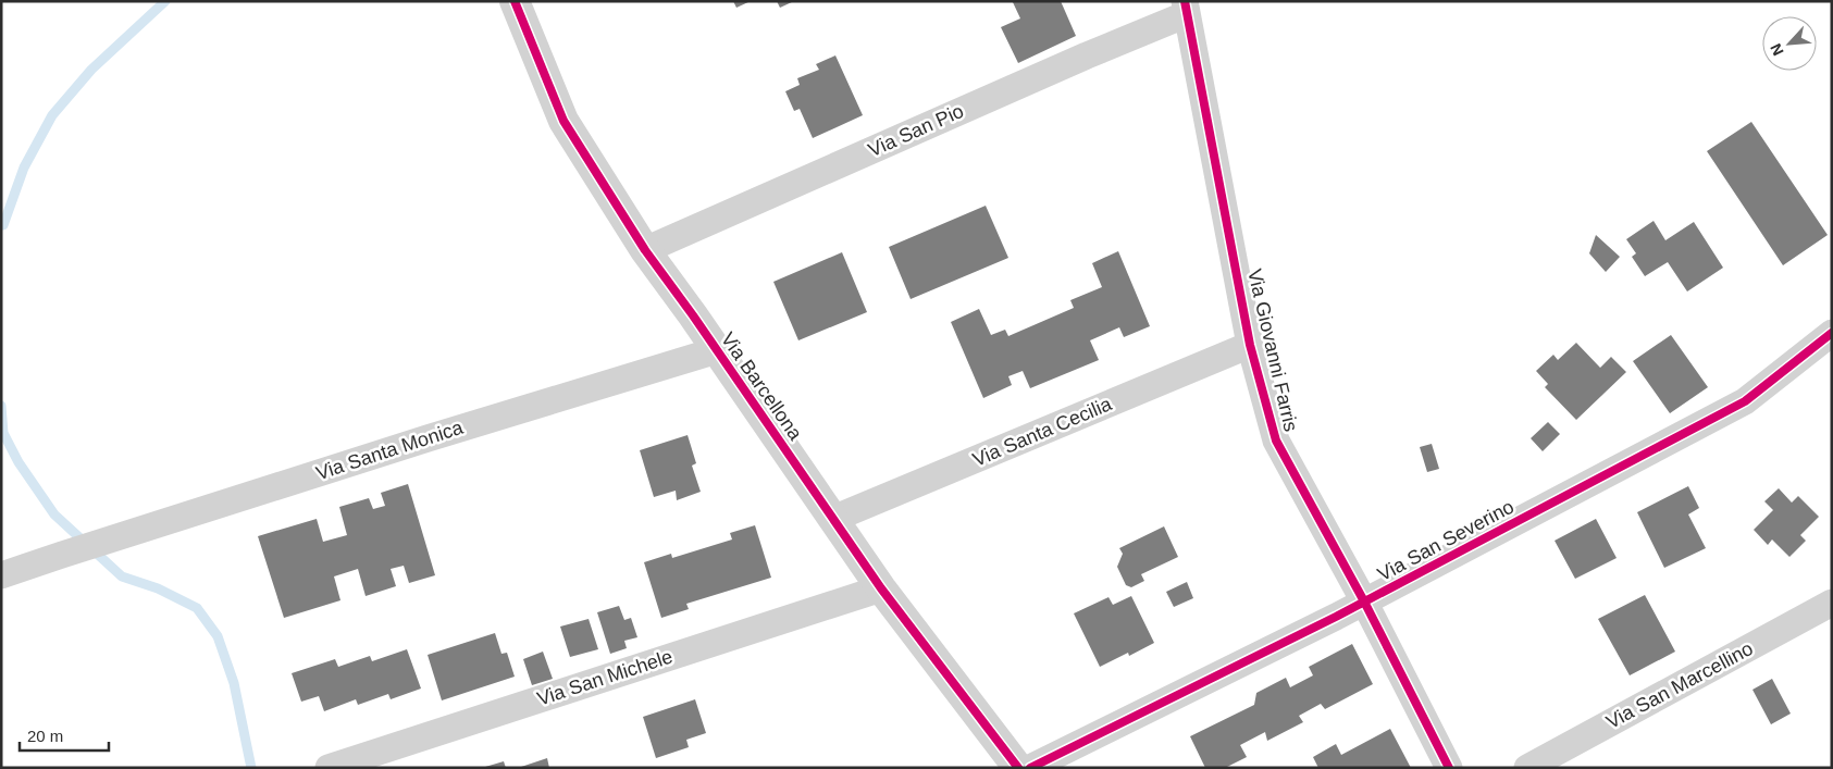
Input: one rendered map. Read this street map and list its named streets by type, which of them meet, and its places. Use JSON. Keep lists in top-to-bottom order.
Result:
{
  "streets": {
    "street": [
      "Via San Pio",
      "Via Giovanni Farris",
      "Via Barcellona",
      "Via Santa Cecilia",
      "Via Santa Monica",
      "Via San Severino",
      "Via San Michele",
      "Via San Marcellino"
    ]
  },
  "crossings": [
    ["Via San Pio", "Via Giovanni Farris"],
    ["Via San Pio", "Via Barcellona"],
    ["Via Giovanni Farris", "Via Santa Cecilia"],
    ["Via Giovanni Farris", "Via San Severino"],
    ["Via Barcellona", "Via Santa Cecilia"],
    ["Via Barcellona", "Via Santa Monica"],
    ["Via Barcellona", "Via San Michele"]
  ],
  "scale_bar": "20 m",
  "north": "bottom left"
}
